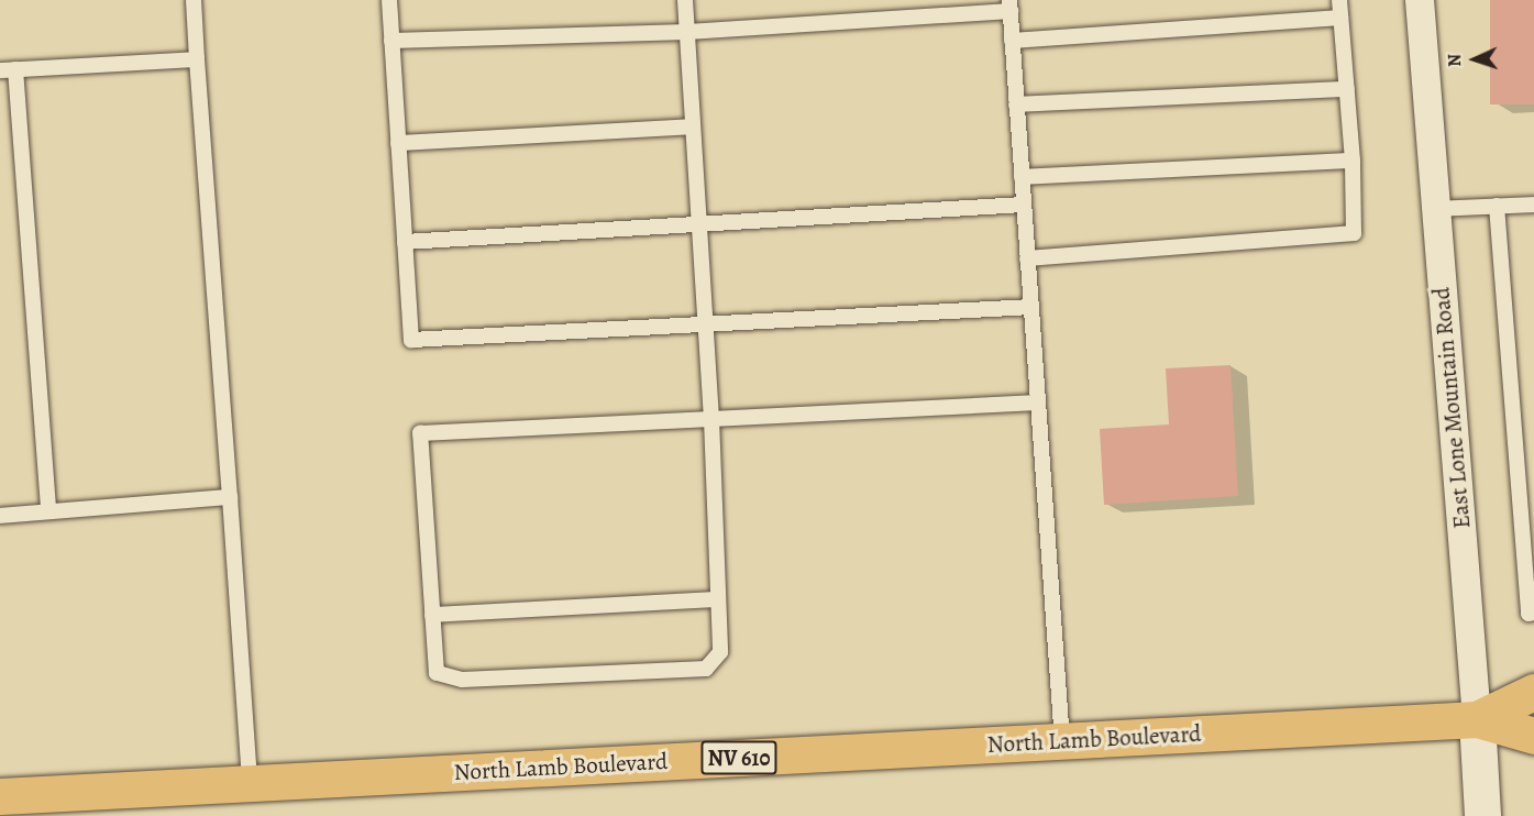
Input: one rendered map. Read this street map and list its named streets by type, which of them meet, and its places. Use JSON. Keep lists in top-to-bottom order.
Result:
{
  "streets": {
    "main road": ["North Lamb Boulevard", "NV 610"],
    "street": ["East Lone Mountain Road"]
  },
  "crossings": [
    ["East Lone Mountain Road", "North Lamb Boulevard"]
  ],
  "north": "left"
}
